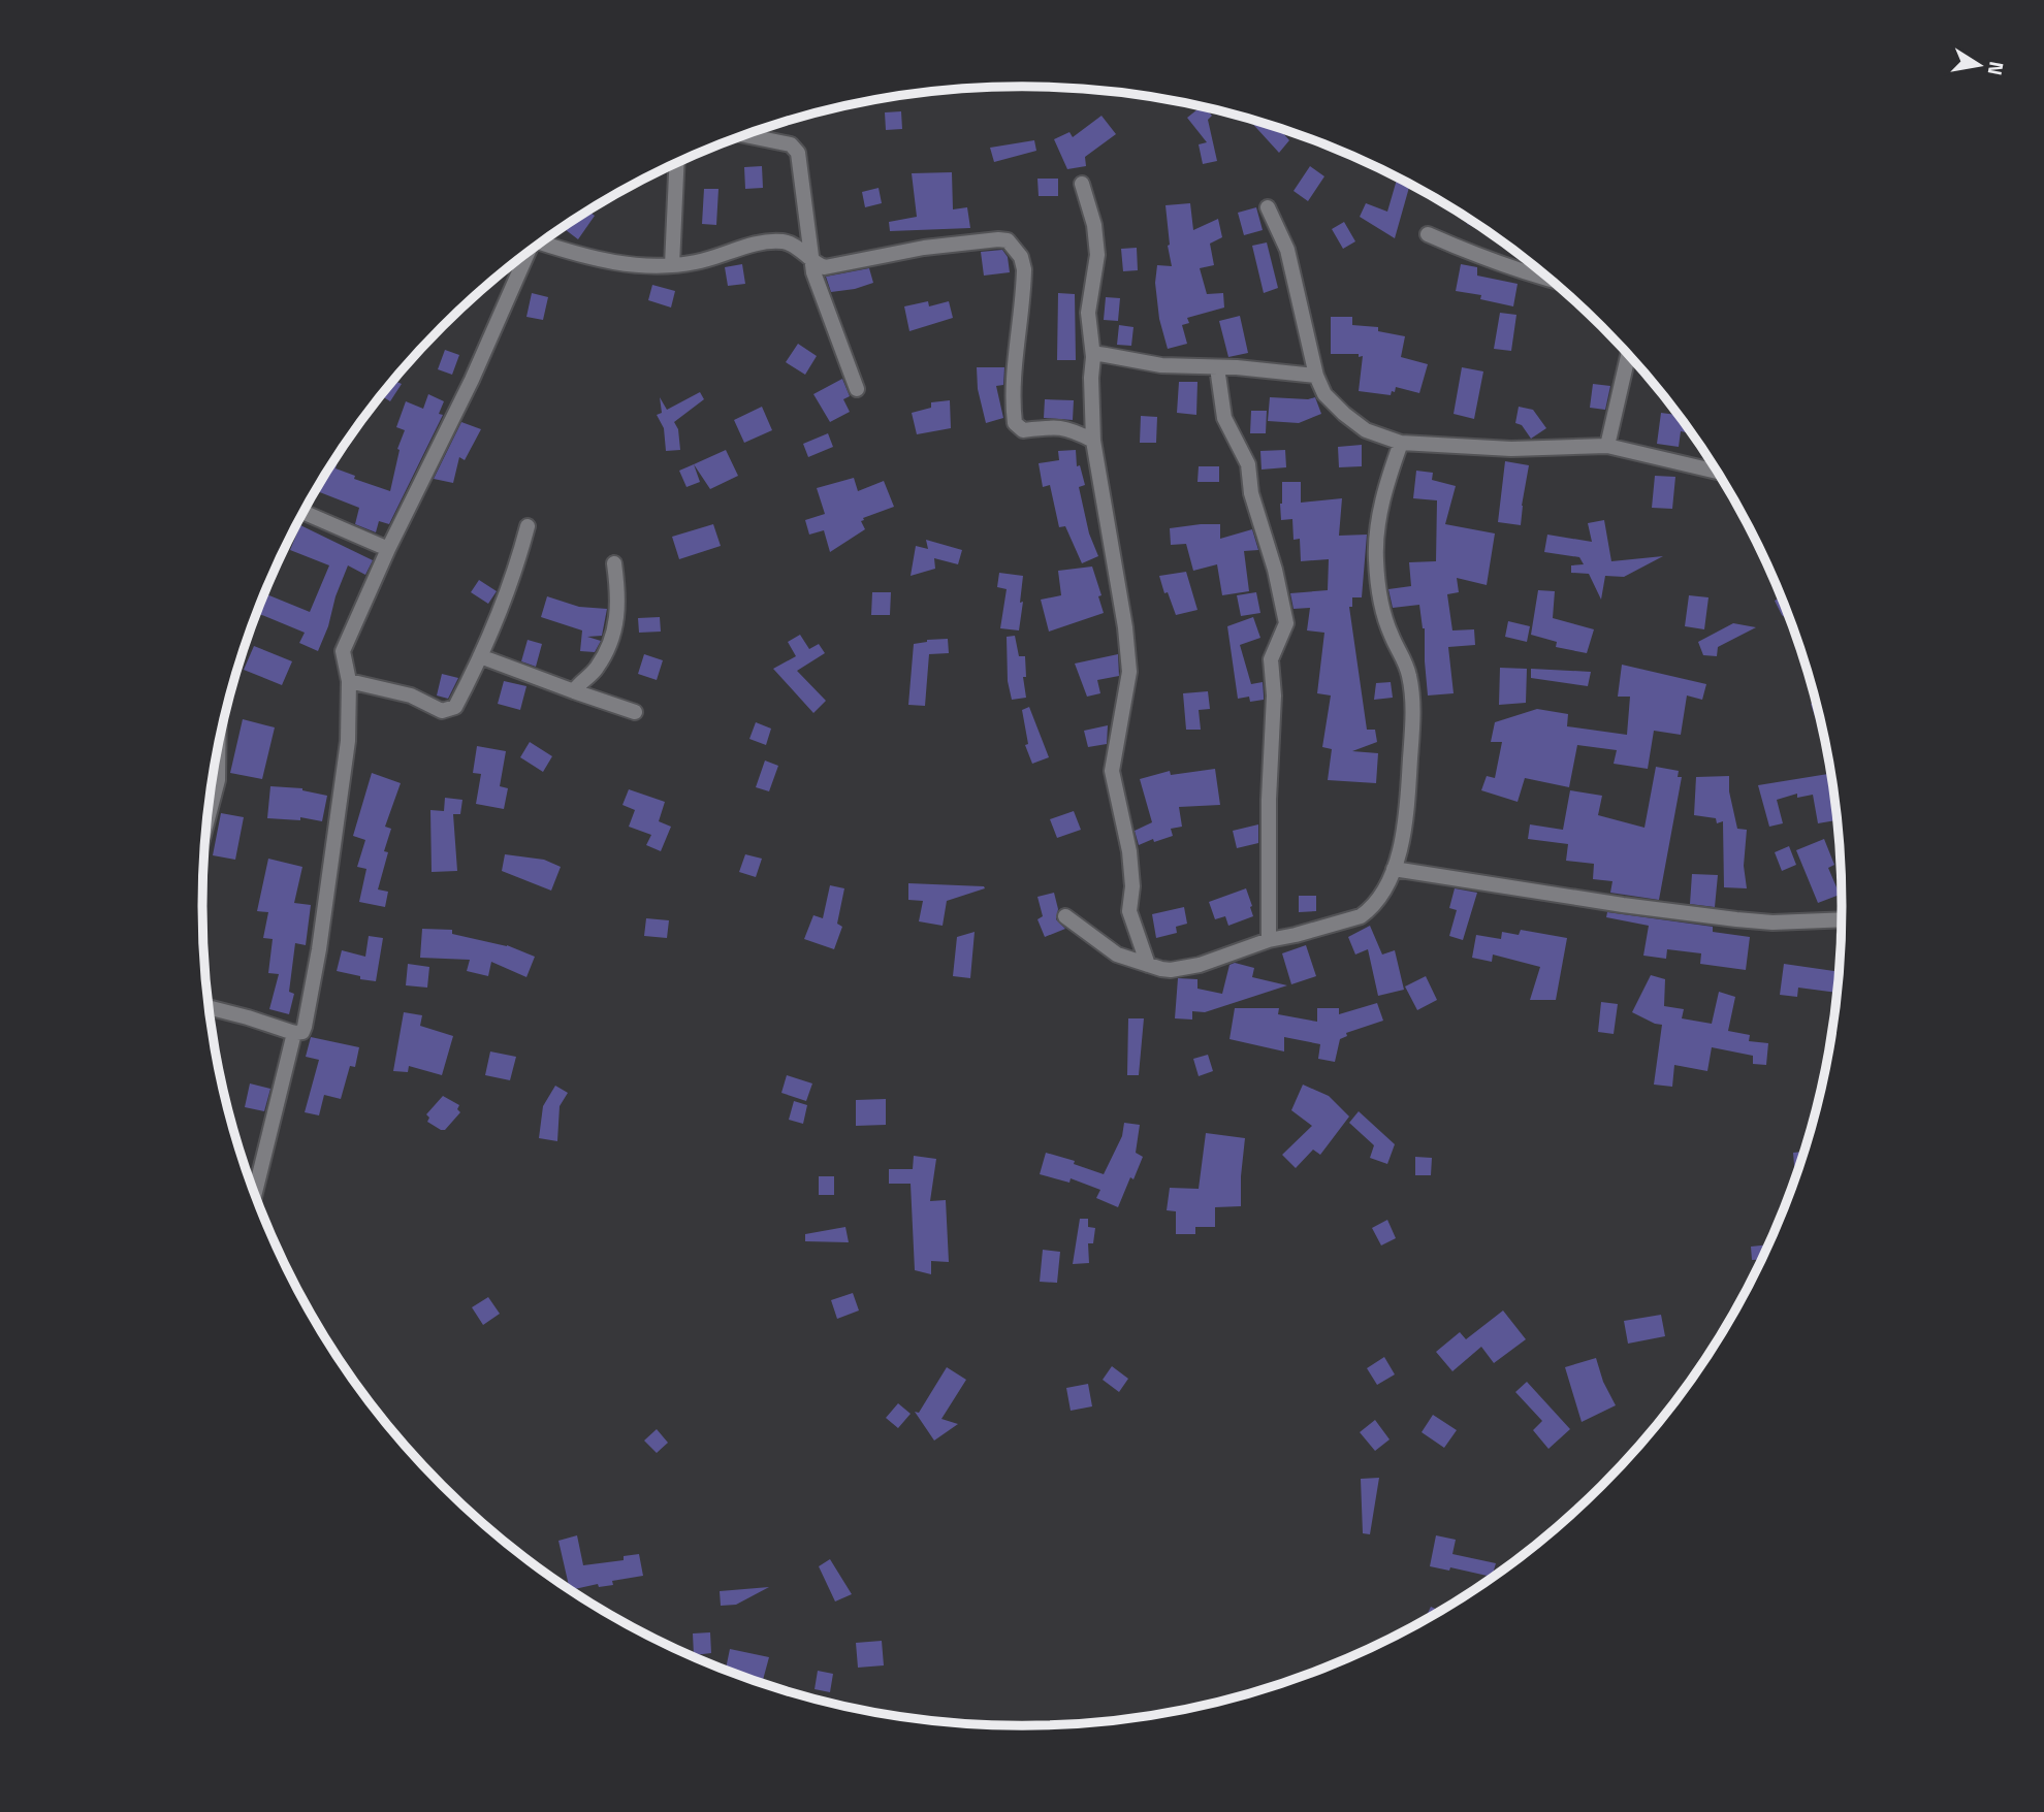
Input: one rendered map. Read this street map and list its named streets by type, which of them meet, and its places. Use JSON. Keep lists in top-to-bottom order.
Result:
{
  "north": "right"
}
